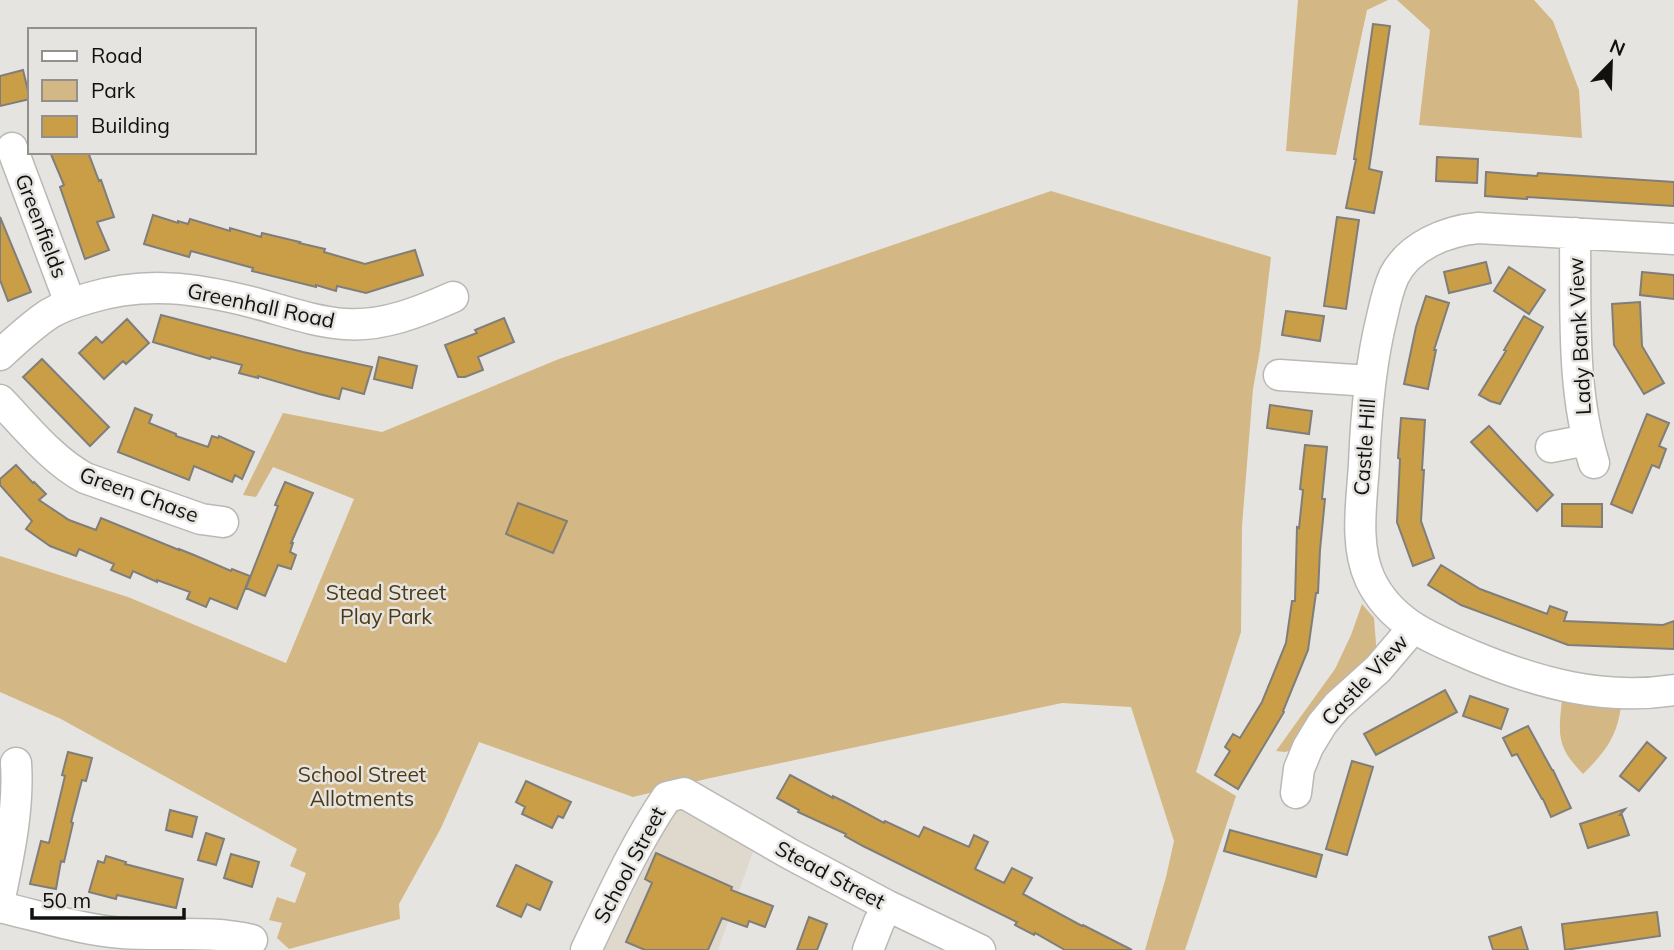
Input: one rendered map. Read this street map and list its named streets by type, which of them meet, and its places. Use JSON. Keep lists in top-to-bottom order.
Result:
{
  "streets": {
    "street": [
      "Greenfields",
      "Greenhall Road",
      "Lady Bank View",
      "Castle Hill",
      "Green Chase",
      "Castle View",
      "School Street",
      "Stead Street"
    ]
  },
  "crossings": [
    ["Greenfields", "Greenhall Road"],
    ["Lady Bank View", "Castle Hill"],
    ["Castle Hill", "Castle View"],
    ["School Street", "Stead Street"]
  ],
  "parks": ["Stead Street Play Park", "School Street Allotments"],
  "legend": ["Road", "Park", "Building"],
  "scale_bar": "50 m",
  "north": "top right"
}
